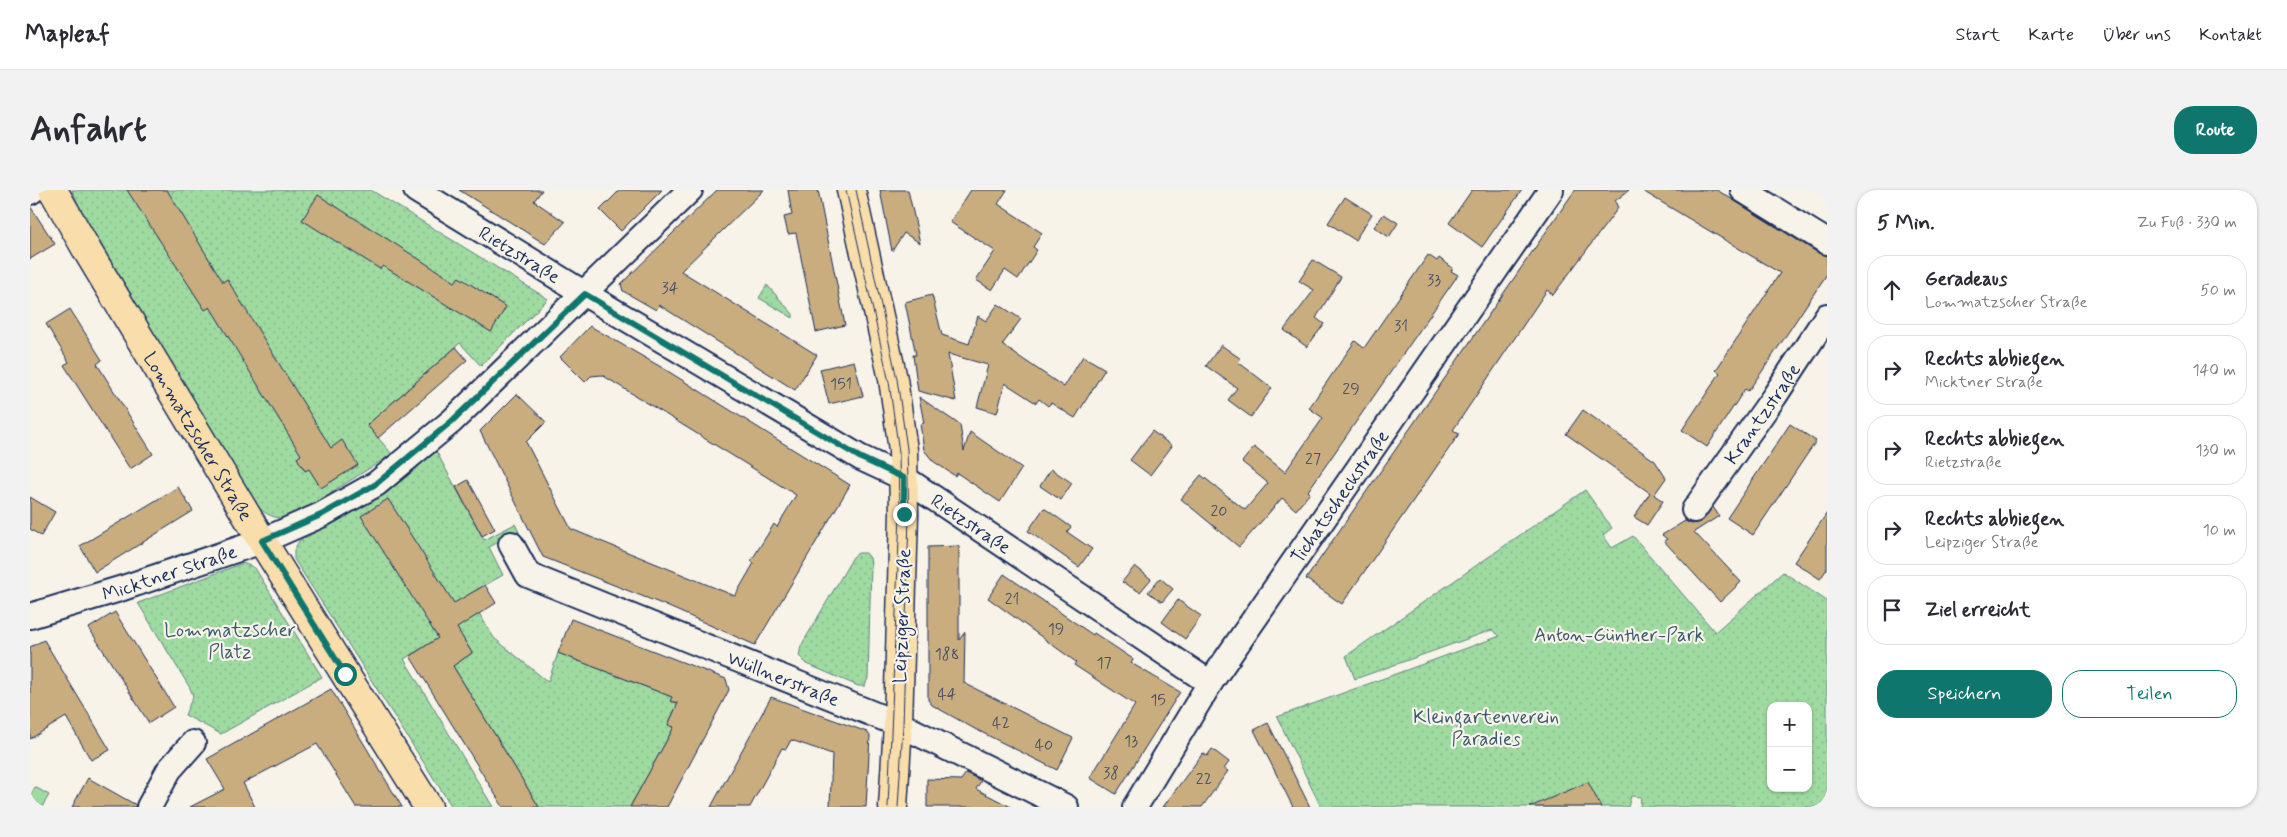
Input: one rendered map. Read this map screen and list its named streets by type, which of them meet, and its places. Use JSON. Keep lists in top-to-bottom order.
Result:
{
  "streets": {
    "main road": ["Lommatzscher Straße", "Leipziger Straße"],
    "street": [
      "Rietzstraße",
      "Krantzstraße",
      "Tichatscheckstraße",
      "Micktner Straße",
      "Wüllnerstraße"
    ]
  },
  "crossings": [
    ["Rietzstraße", "Tichatscheckstraße"],
    ["Rietzstraße", "Micktner Straße"],
    ["Rietzstraße", "Leipziger Straße"],
    ["Lommatzscher Straße", "Micktner Straße"],
    ["Leipziger Straße", "Wüllnerstraße"]
  ],
  "parks": ["Lommatzscher Platz", "Anton-Günther-Park", "Kleingartenverein Paradies"],
  "house_numbers": [
    "33",
    "34",
    "31",
    "151",
    "29",
    "27",
    "20",
    "21",
    "19",
    "188",
    "17",
    "44",
    "15",
    "42",
    "13",
    "40",
    "38",
    "22"
  ],
  "page": {
    "header": "Mapleaf",
    "nav": [
      "Start",
      "Karte",
      "Über uns",
      "Kontakt"
    ],
    "buttons": [
      "Route",
      ["Speichern", "Teilen"]
    ],
    "title": "Anfahrt",
    "heading": ["5 Min.", "Zu Fuß · 330 m"],
    "list": [
      ["Geradeaus", "Lommatzscher Straße", "50 m"],
      ["Rechts abbiegen", "Micktner Straße", "140 m"],
      ["Rechts abbiegen", "Rietzstraße", "130 m"],
      ["Rechts abbiegen", "Leipziger Straße", "10 m"],
      "Ziel erreicht"
    ],
    "map_buttons": ["+", "−"]
  }
}
